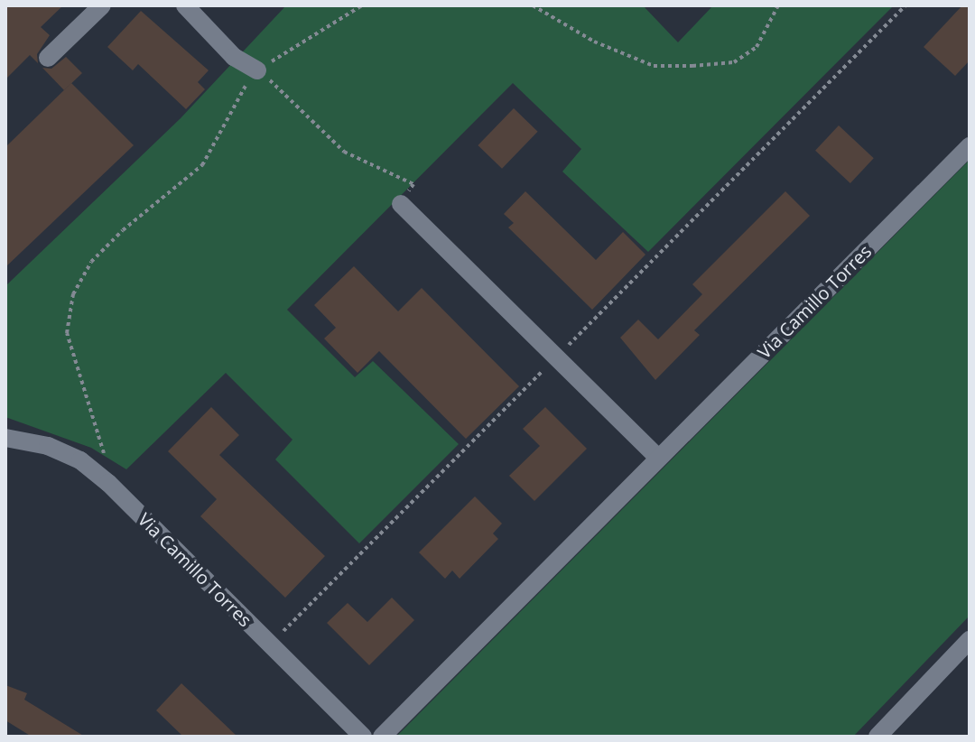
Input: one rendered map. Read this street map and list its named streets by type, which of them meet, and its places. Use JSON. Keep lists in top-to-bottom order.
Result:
{
  "streets": {
    "street": ["Via Camillo Torres"]
  }
}
